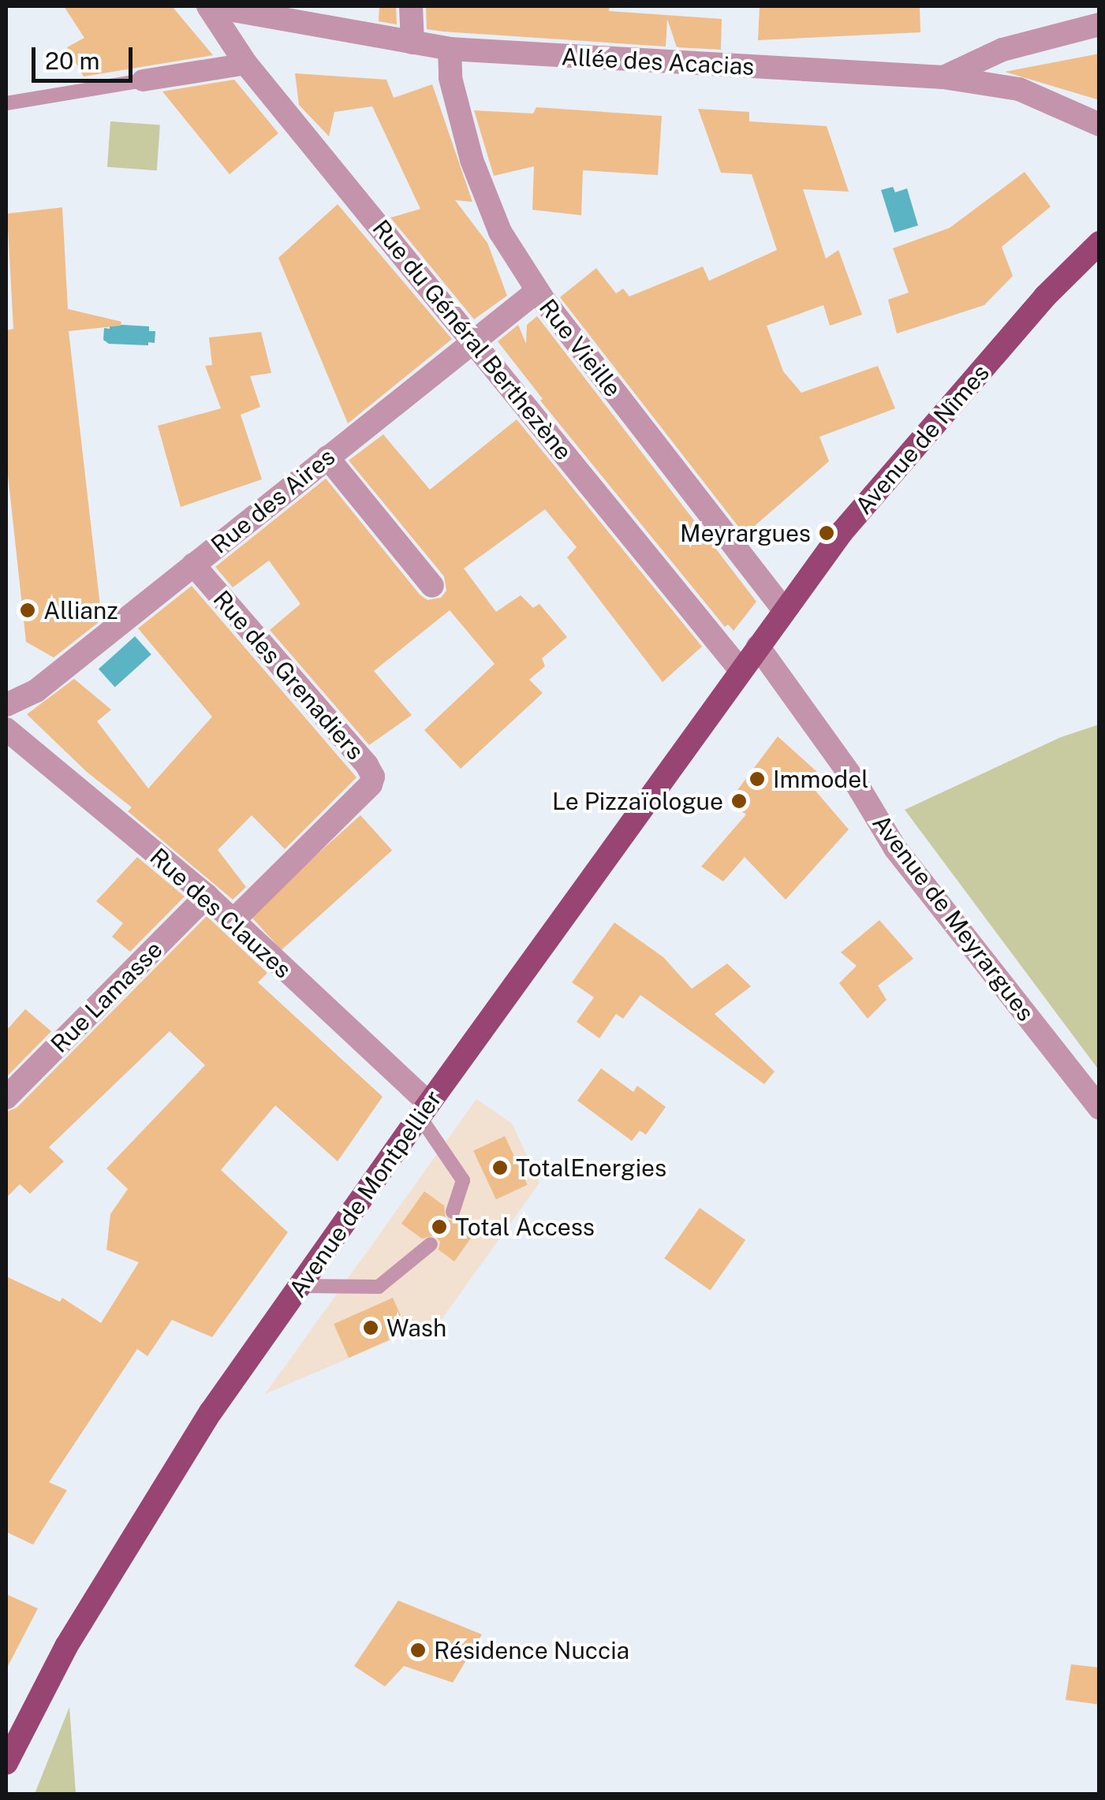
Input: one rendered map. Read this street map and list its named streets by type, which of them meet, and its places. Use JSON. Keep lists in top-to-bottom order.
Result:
{
  "streets": {
    "main road": ["Avenue de Nîmes", "Avenue de Montpellier"],
    "street": [
      "Allée des Acacias",
      "Rue du Général Berthezène",
      "Rue Vieille",
      "Rue des Aires",
      "Rue des Grenadiers",
      "Rue des Clauzes",
      "Avenue de Meyrargues",
      "Rue Lamasse"
    ]
  },
  "crossings": [
    ["Allée des Acacias", "Rue du Général Berthezène"],
    ["Allée des Acacias", "Rue Vieille"],
    ["Rue du Général Berthezène", "Rue des Aires"],
    ["Rue du Général Berthezène", "Avenue de Montpellier"],
    ["Rue Vieille", "Avenue de Nîmes"],
    ["Rue Vieille", "Rue des Aires"],
    ["Avenue de Nîmes", "Avenue de Meyrargues"],
    ["Avenue de Nîmes", "Avenue de Montpellier"],
    ["Rue des Aires", "Rue des Grenadiers"],
    ["Rue des Grenadiers", "Rue des Clauzes"],
    ["Rue des Clauzes", "Rue Lamasse"],
    ["Rue des Clauzes", "Avenue de Montpellier"],
    ["Avenue de Meyrargues", "Avenue de Montpellier"]
  ],
  "places": [
    "Meyrargues",
    "Allianz",
    "Immodel",
    "Le Pizzaïologue",
    "TotalEnergies",
    "Total Access",
    "Wash",
    "Résidence Nuccia"
  ],
  "scale_bar": "20 m"
}
